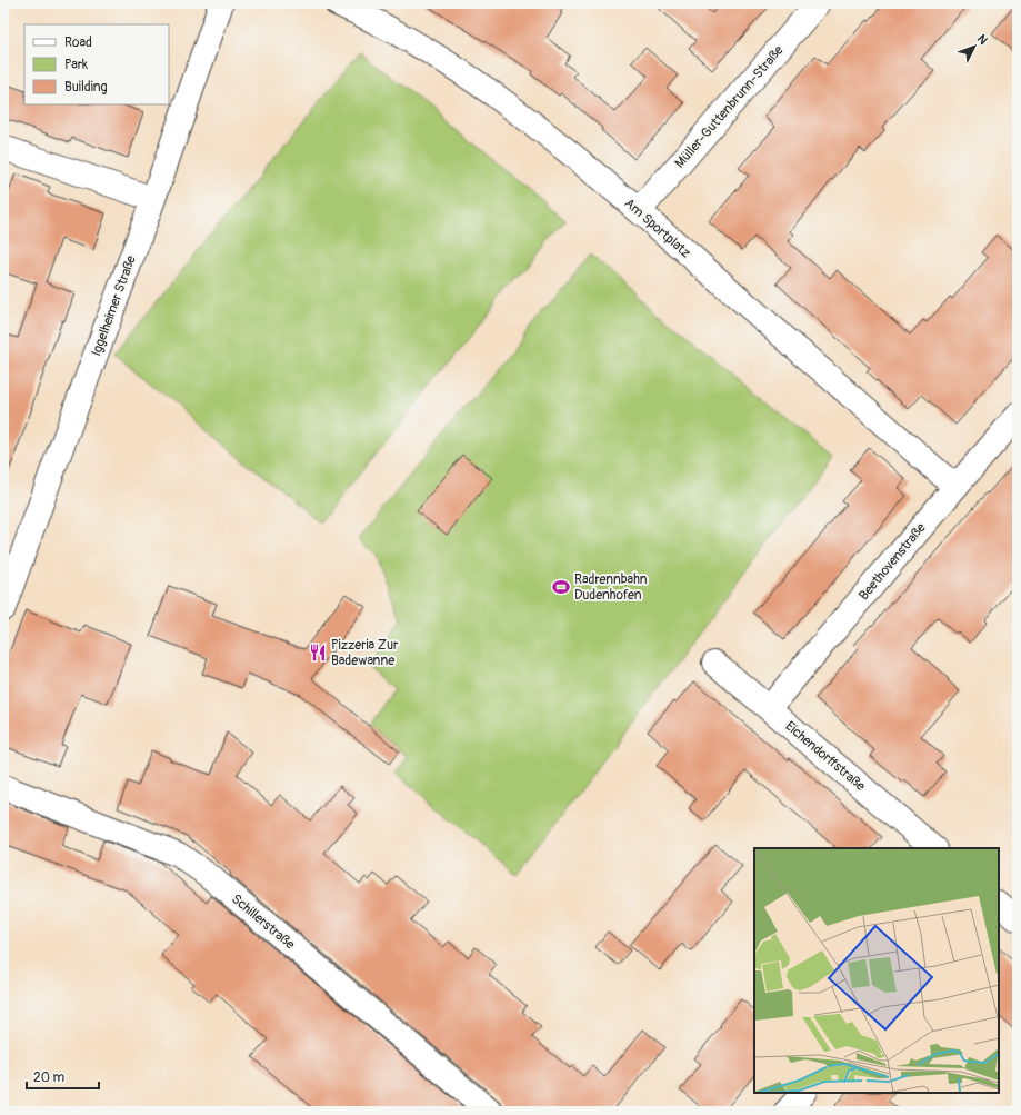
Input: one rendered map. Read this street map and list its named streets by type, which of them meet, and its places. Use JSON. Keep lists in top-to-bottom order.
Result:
{
  "streets": {
    "street": [
      "Müller-Guttenbrunn-Straße",
      "Am Sportplatz",
      "Iggelheimer Straße",
      "Beethovenstraße",
      "Eichendorffstraße",
      "Schillerstraße"
    ]
  },
  "crossings": [
    ["Müller-Guttenbrunn-Straße", "Am Sportplatz"],
    ["Am Sportplatz", "Beethovenstraße"],
    ["Beethovenstraße", "Eichendorffstraße"]
  ],
  "places": {
    "sports": ["Radrennbahn Dudenhofen"],
    "restaurant": ["Pizzeria Zur Badewanne"]
  },
  "legend": ["Road", "Park", "Building"],
  "scale_bar": "20 m",
  "north": "top right"
}
